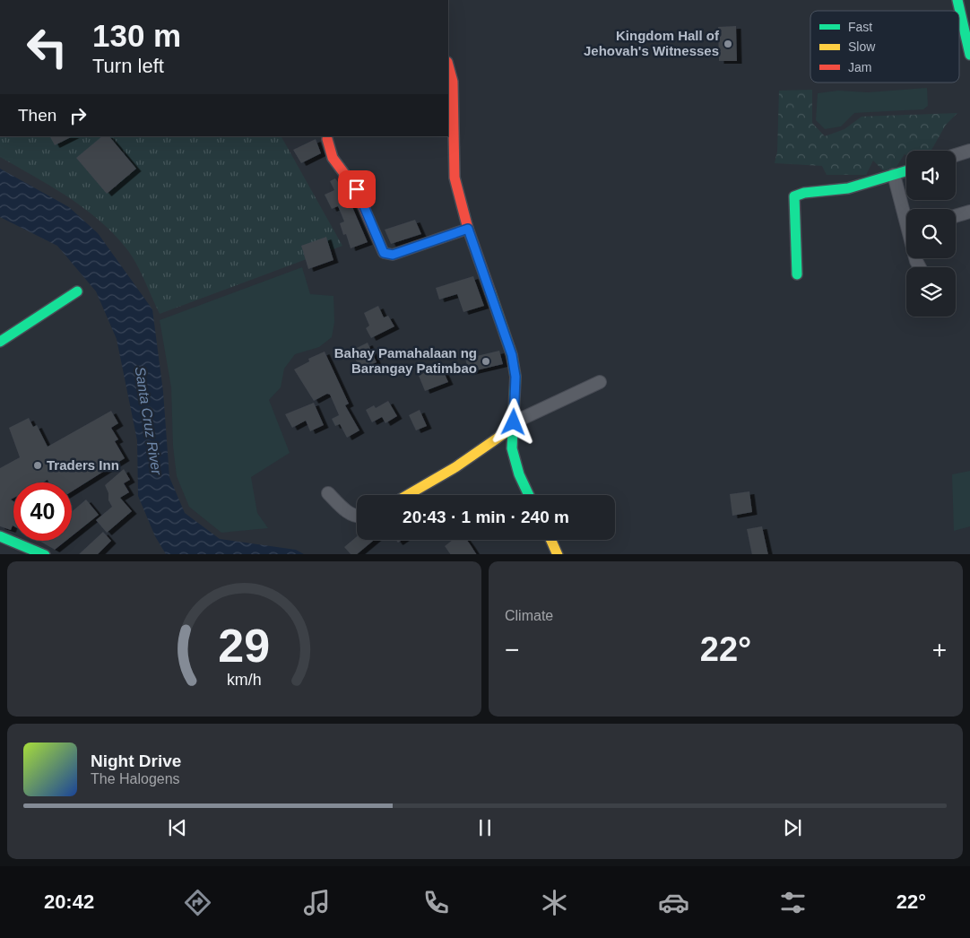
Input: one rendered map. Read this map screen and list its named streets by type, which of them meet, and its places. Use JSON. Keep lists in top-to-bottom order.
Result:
{
  "water": ["Santa Cruz River"],
  "places": ["Kingdom Hall of Jehovah's Witnesses", "Bahay Pamahalaan ng Barangay Patimbao", "Traders Inn"],
  "legend": ["Fast", "Slow", "Jam"],
  "page": {
    "turn": ["130 m", "Turn left"],
    "then": "Then",
    "limit": "40",
    "trip": "20:43 · 1 min · 240 m",
    "tile": "Climate",
    "heat": ["−", "22°", "+"],
    "song": ["Night Drive", "The Halogens"],
    "tabs": ["20:42", "22°"],
    "gauge": ["29", "km/h"]
  }
}
